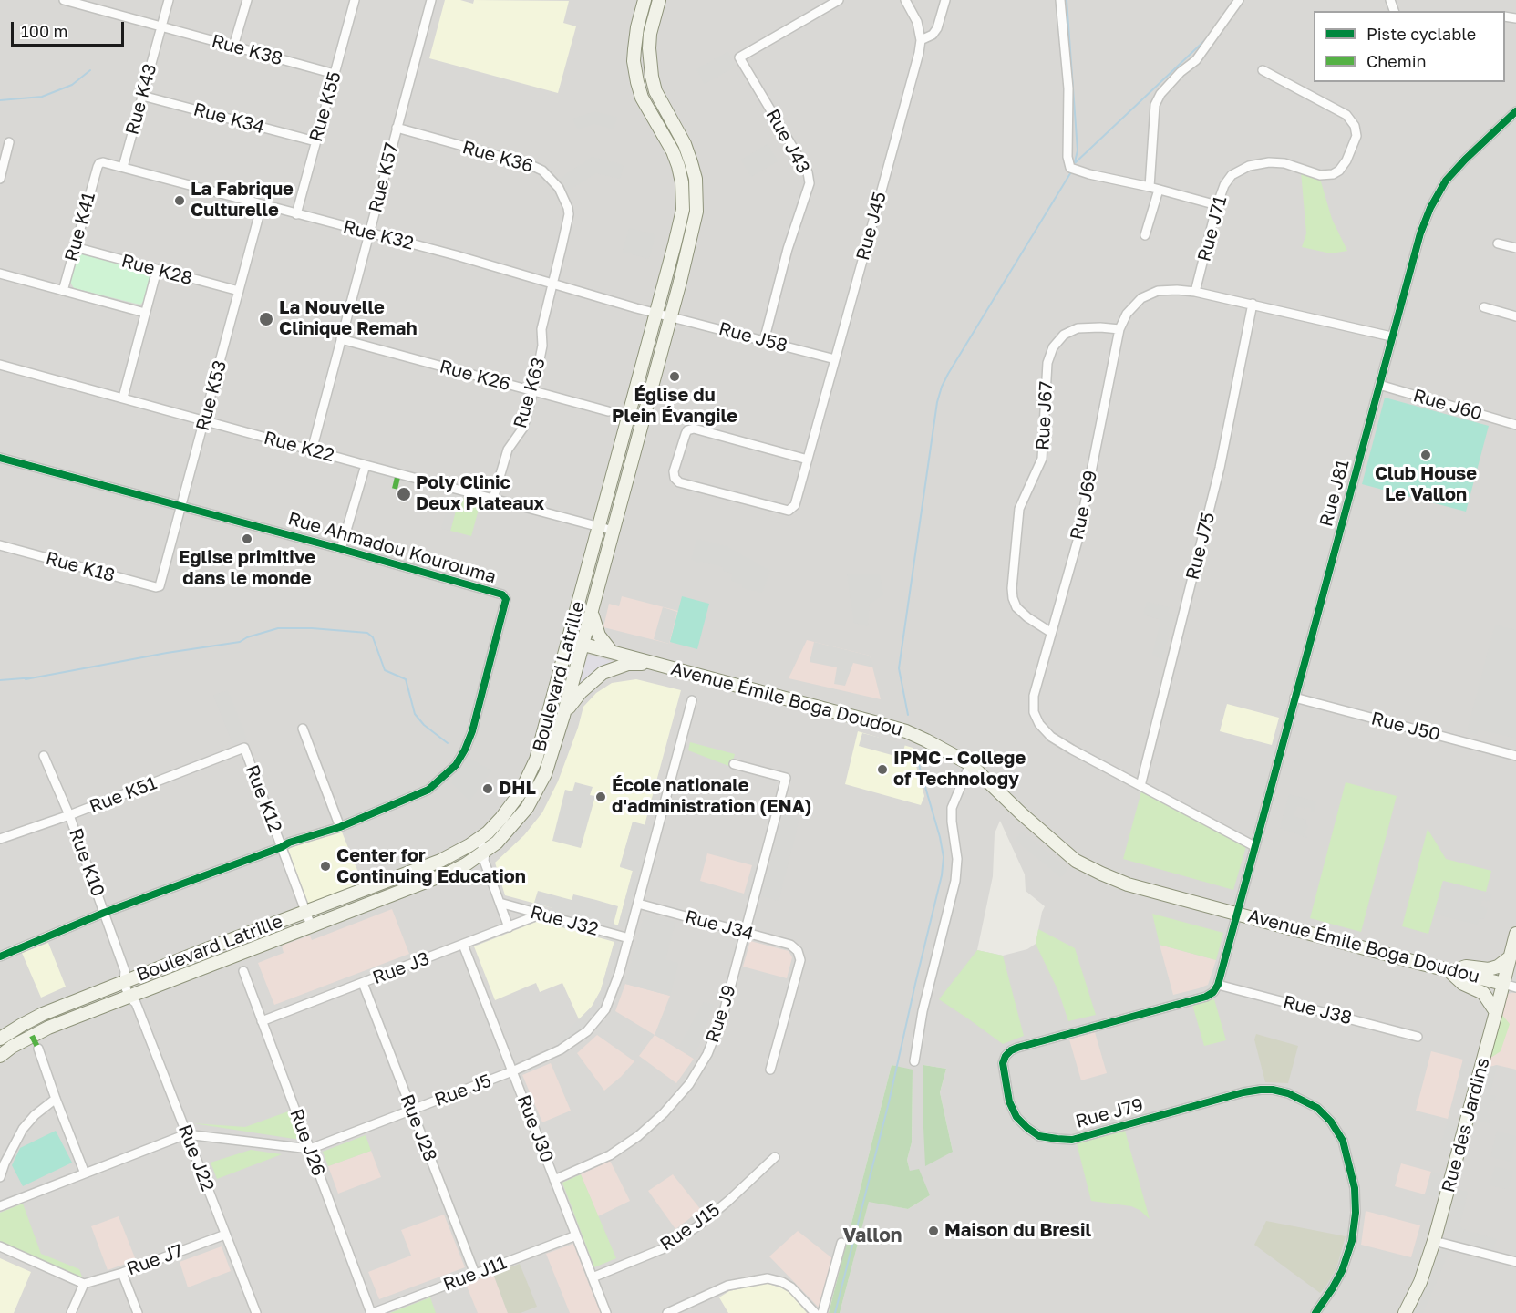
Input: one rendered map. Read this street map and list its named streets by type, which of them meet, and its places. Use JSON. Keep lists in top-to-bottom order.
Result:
{
  "streets": {
    "main road": ["Boulevard Latrille", "Avenue Émile Boga Doudou", "Rue des Jardins"],
    "street": [
      "Rue K38",
      "Rue K43",
      "Rue K55",
      "Rue K34",
      "Rue J43",
      "Rue K36",
      "Rue K57",
      "Rue J45",
      "Rue K41",
      "Rue J71",
      "Rue K32",
      "Rue K28",
      "Rue J58",
      "Rue K26",
      "Rue K63",
      "Rue K53",
      "Rue J60",
      "Rue J67",
      "Rue K22",
      "Rue J81",
      "Rue J69",
      "Rue J75",
      "Rue Ahmadou Kourouma",
      "Rue K18",
      "Rue J50",
      "Rue K51",
      "Rue K12",
      "Rue K10",
      "Rue J32",
      "Rue J34",
      "Rue J3",
      "Rue J38",
      "Rue J9",
      "Rue J5",
      "Rue J79",
      "Rue J28",
      "Rue J30",
      "Rue J26",
      "Rue J22",
      "Rue J15",
      "Rue J7",
      "Rue J11"
    ]
  },
  "crossings": [
    ["Rue K38", "Rue K43"],
    ["Rue K38", "Rue K55"],
    ["Rue K43", "Rue K34"],
    ["Rue K43", "Rue K32"],
    ["Rue K55", "Rue K34"],
    ["Rue K55", "Rue K32"],
    ["Rue J43", "Rue J58"],
    ["Rue K36", "Rue K57"],
    ["Rue K36", "Rue K32"],
    ["Rue K36", "Rue K63"],
    ["Rue K57", "Rue K32"],
    ["Rue K57", "Rue K26"],
    ["Rue K57", "Rue K22"],
    ["Rue J45", "Rue J58"],
    ["Rue K41", "Rue K32"],
    ["Rue K41", "Rue K28"],
    ["Rue J71", "Rue J69"],
    ["Rue K32", "Rue J58"],
    ["Rue K32", "Rue K63"],
    ["Rue K32", "Rue K53"],
    ["Rue K32", "Boulevard Latrille"],
    ["Rue K28", "Rue K53"],
    ["Rue J58", "Boulevard Latrille"],
    ["Rue K26", "Rue K63"],
    ["Rue K63", "Rue K22"],
    ["Rue K53", "Rue K22"],
    ["Rue K53", "Rue Ahmadou Kourouma"],
    ["Rue K53", "Rue K18"],
    ["Rue J60", "Rue J81"],
    ["Rue J67", "Rue J69"],
    ["Rue K22", "Boulevard Latrille"],
    ["Rue J81", "Rue J69"],
    ["Rue J81", "Avenue Émile Boga Doudou"],
    ["Rue J81", "Rue J50"],
    ["Rue J69", "Rue J75"],
    ["Rue Ahmadou Kourouma", "Rue K12"],
    ["Rue Ahmadou Kourouma", "Rue K10"],
    ["Boulevard Latrille", "Avenue Émile Boga Doudou"],
    ["Boulevard Latrille", "Rue K12"],
    ["Boulevard Latrille", "Rue K10"],
    ["Boulevard Latrille", "Rue J32"],
    ["Boulevard Latrille", "Rue J22"],
    ["Avenue Émile Boga Doudou", "Rue des Jardins"],
    ["Rue K51", "Rue K12"],
    ["Rue K51", "Rue K10"],
    ["Rue K10", "Rue J22"],
    ["Rue J32", "Rue J3"],
    ["Rue J32", "Rue J5"],
    ["Rue J34", "Rue J9"],
    ["Rue J34", "Rue J5"],
    ["Rue J3", "Rue J28"],
    ["Rue J3", "Rue J30"],
    ["Rue J3", "Rue J26"],
    ["Rue J38", "Rue J79"],
    ["Rue J9", "Rue J30"],
    ["Rue J5", "Rue J28"],
    ["Rue J5", "Rue J30"],
    ["Rue J5", "Rue J26"],
    ["Rue J5", "Rue J22"],
    ["Rue J28", "Rue J11"],
    ["Rue J30", "Rue J15"],
    ["Rue J30", "Rue J11"],
    ["Rue J26", "Rue J11"],
    ["Rue J22", "Rue J7"]
  ],
  "districts": ["Vallon"],
  "places": [
    "La Fabrique Culturelle",
    "La Nouvelle Clinique Remah",
    "Église du Plein Évangile",
    "Club House Le Vallon",
    "Poly Clinic Deux Plateaux",
    "Eglise primitive dans le monde",
    "IPMC - College of Technology",
    "DHL",
    "École nationale d'administration (ENA)",
    "Center for Continuing Education",
    "Maison du Bresil"
  ],
  "legend": ["Piste cyclable", "Chemin"],
  "scale_bar": "100 m"
}
